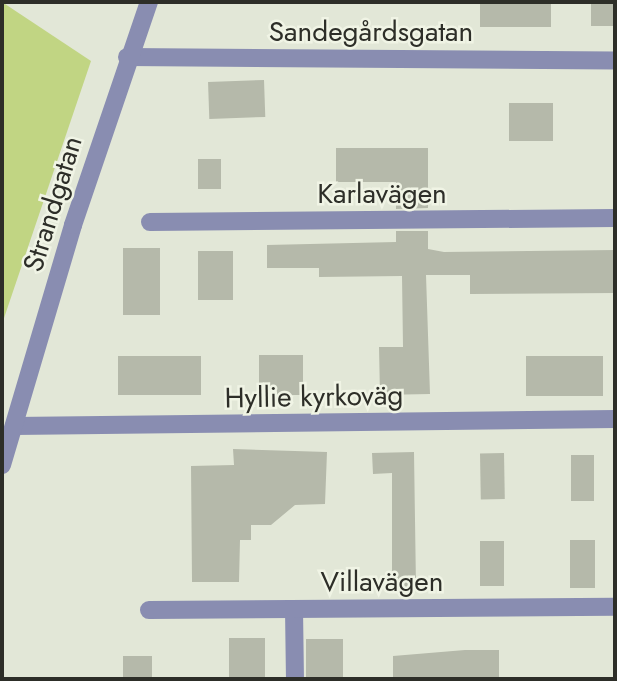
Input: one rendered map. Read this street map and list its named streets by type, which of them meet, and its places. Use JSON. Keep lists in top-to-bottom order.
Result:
{
  "streets": {
    "street": [
      "Sandegårdsgatan",
      "Karlavägen",
      "Strandgatan",
      "Hyllie kyrkoväg",
      "Villavägen"
    ]
  },
  "crossings": [
    ["Sandegårdsgatan", "Strandgatan"],
    ["Strandgatan", "Hyllie kyrkoväg"]
  ]
}
